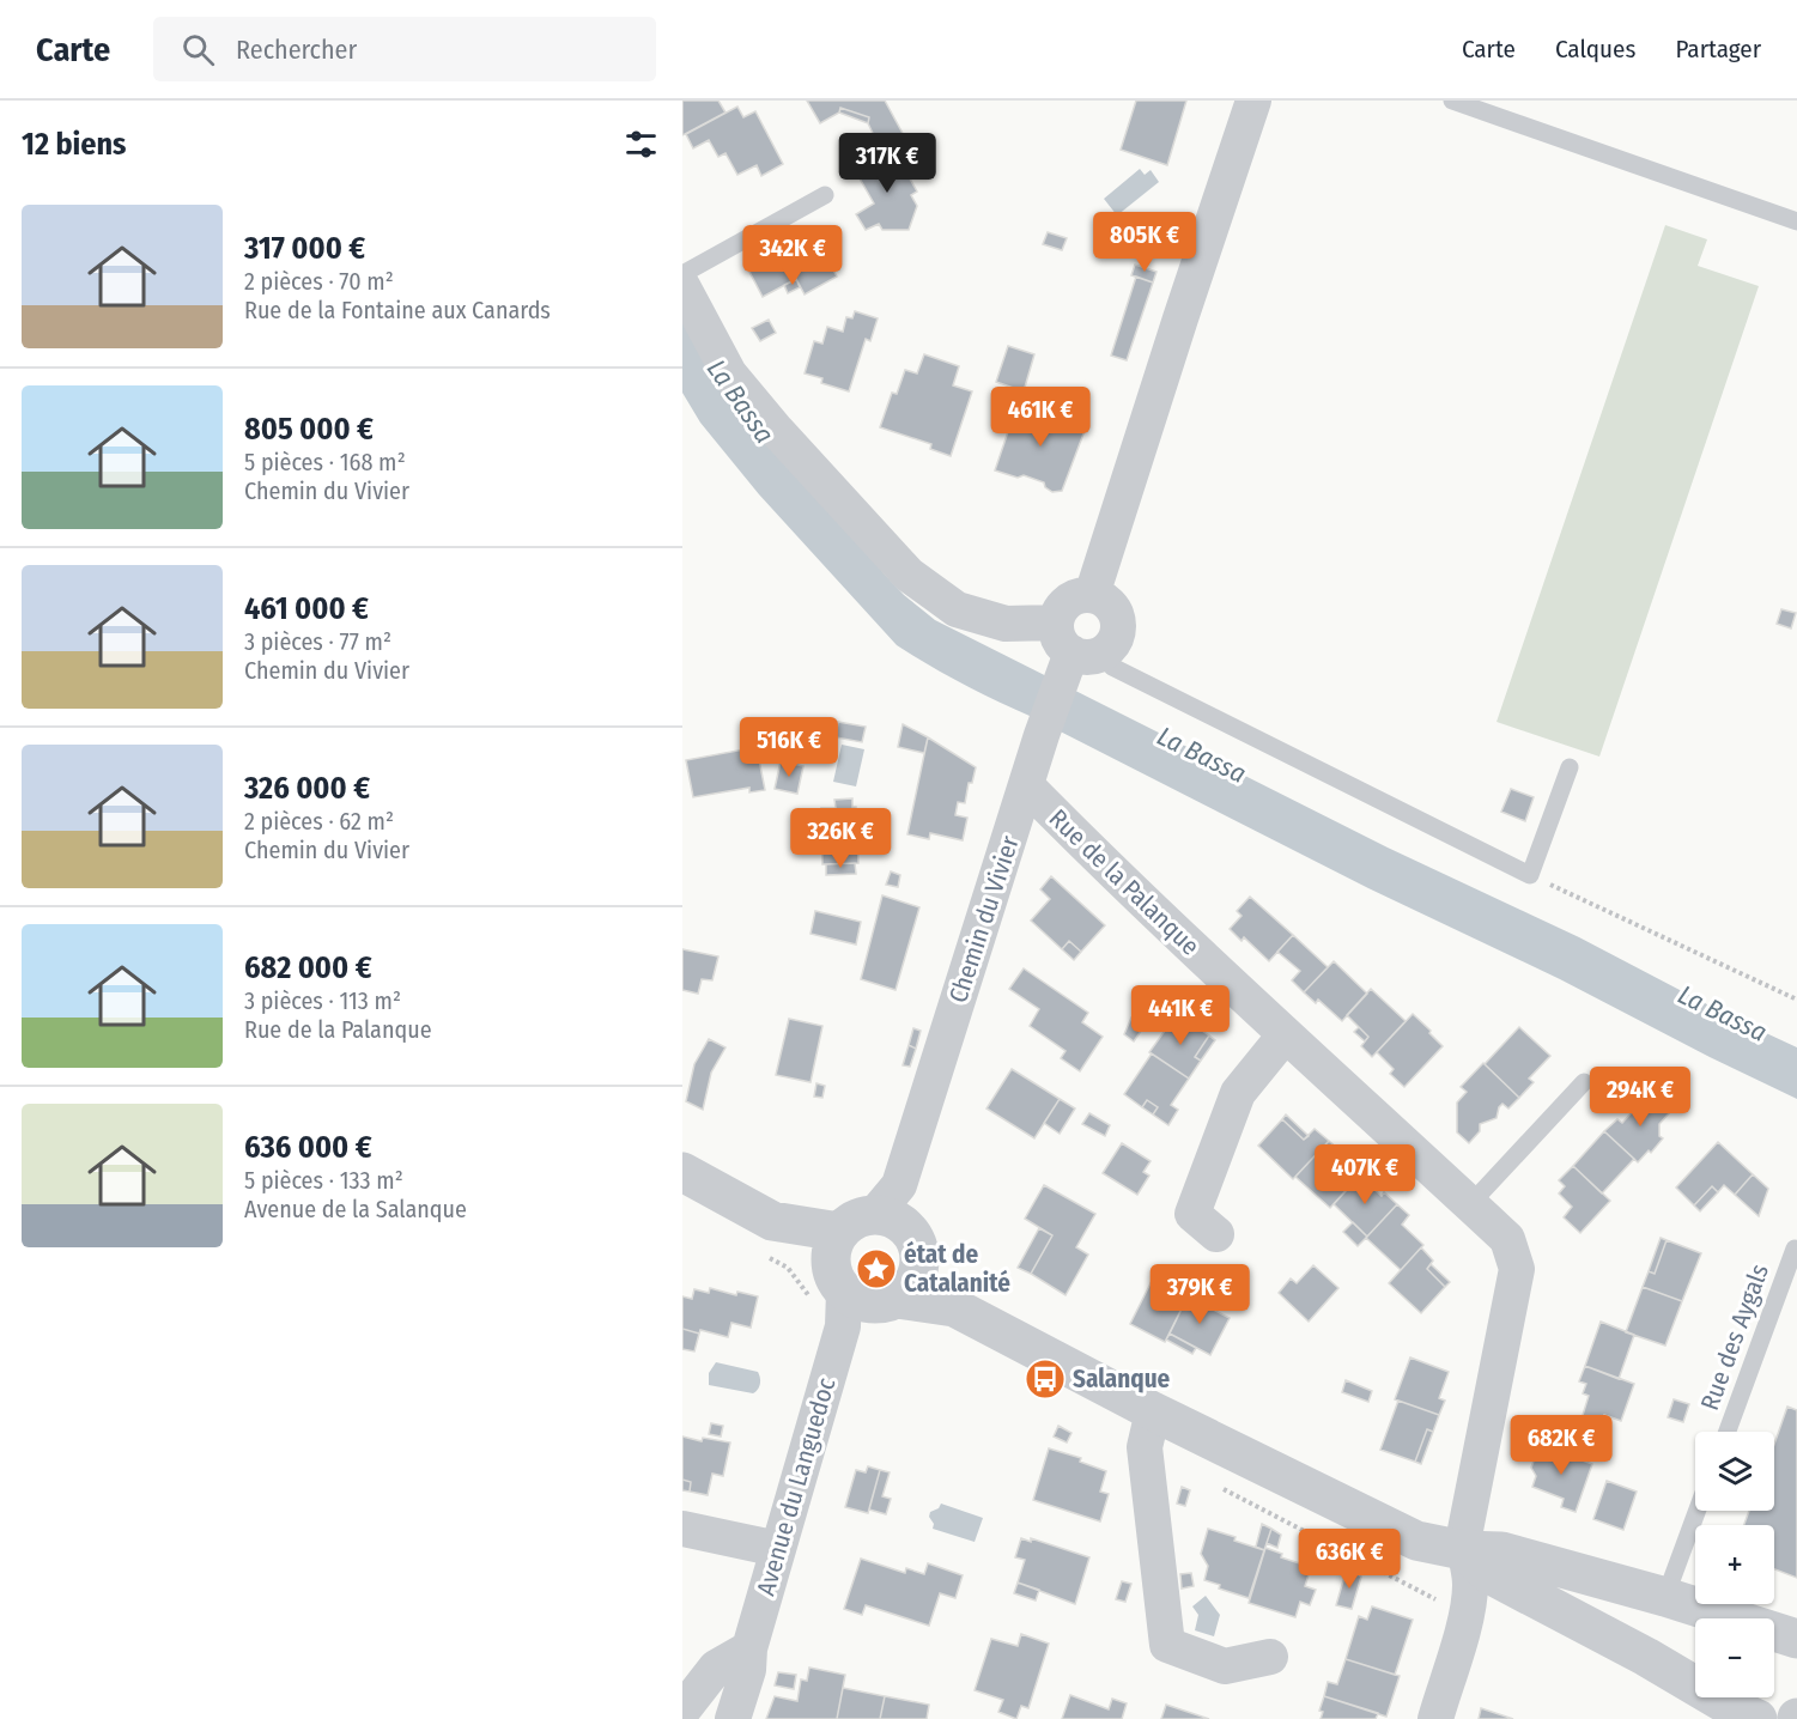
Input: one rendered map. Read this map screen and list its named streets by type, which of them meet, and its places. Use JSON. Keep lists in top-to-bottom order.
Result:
{
  "streets": {
    "street": ["Rue de la Palanque", "Chemin du Vivier", "Avenue du Languedoc"],
    "lane": ["Rue des Aygals"]
  },
  "crossings": [
    ["Rue de la Palanque", "Chemin du Vivier"],
    ["Chemin du Vivier", "Avenue du Languedoc"]
  ],
  "water": ["La Bassa"],
  "places": {
    "place": ["état de Catalanité"],
    "bus stop": ["Salanque"]
  },
  "page": {
    "header": "Carte",
    "search": "Rechercher",
    "nav": ["Carte", "Calques", "Partager"],
    "heading": "12 biens",
    "price": [
      "317K €",
      "805K €",
      "342K €",
      "461K €",
      "516K €",
      "326K €",
      "441K €",
      "294K €",
      "407K €",
      "379K €",
      "682K €",
      "636K €"
    ],
    "list": [
      {
        "name": "317 000 €",
        "note": "2 pièces · 70 m² · Rue de la Fontaine aux Canards"
      },
      {
        "name": "805 000 €",
        "note": "5 pièces · 168 m² · Chemin du Vivier"
      },
      {
        "name": "461 000 €",
        "note": "3 pièces · 77 m² · Chemin du Vivier"
      },
      {
        "name": "326 000 €",
        "note": "2 pièces · 62 m² · Chemin du Vivier"
      },
      {
        "name": "682 000 €",
        "note": "3 pièces · 113 m² · Rue de la Palanque"
      },
      {
        "name": "636 000 €",
        "note": "5 pièces · 133 m² · Avenue de la Salanque"
      }
    ],
    "map_buttons": ["+", "−"]
  }
}
